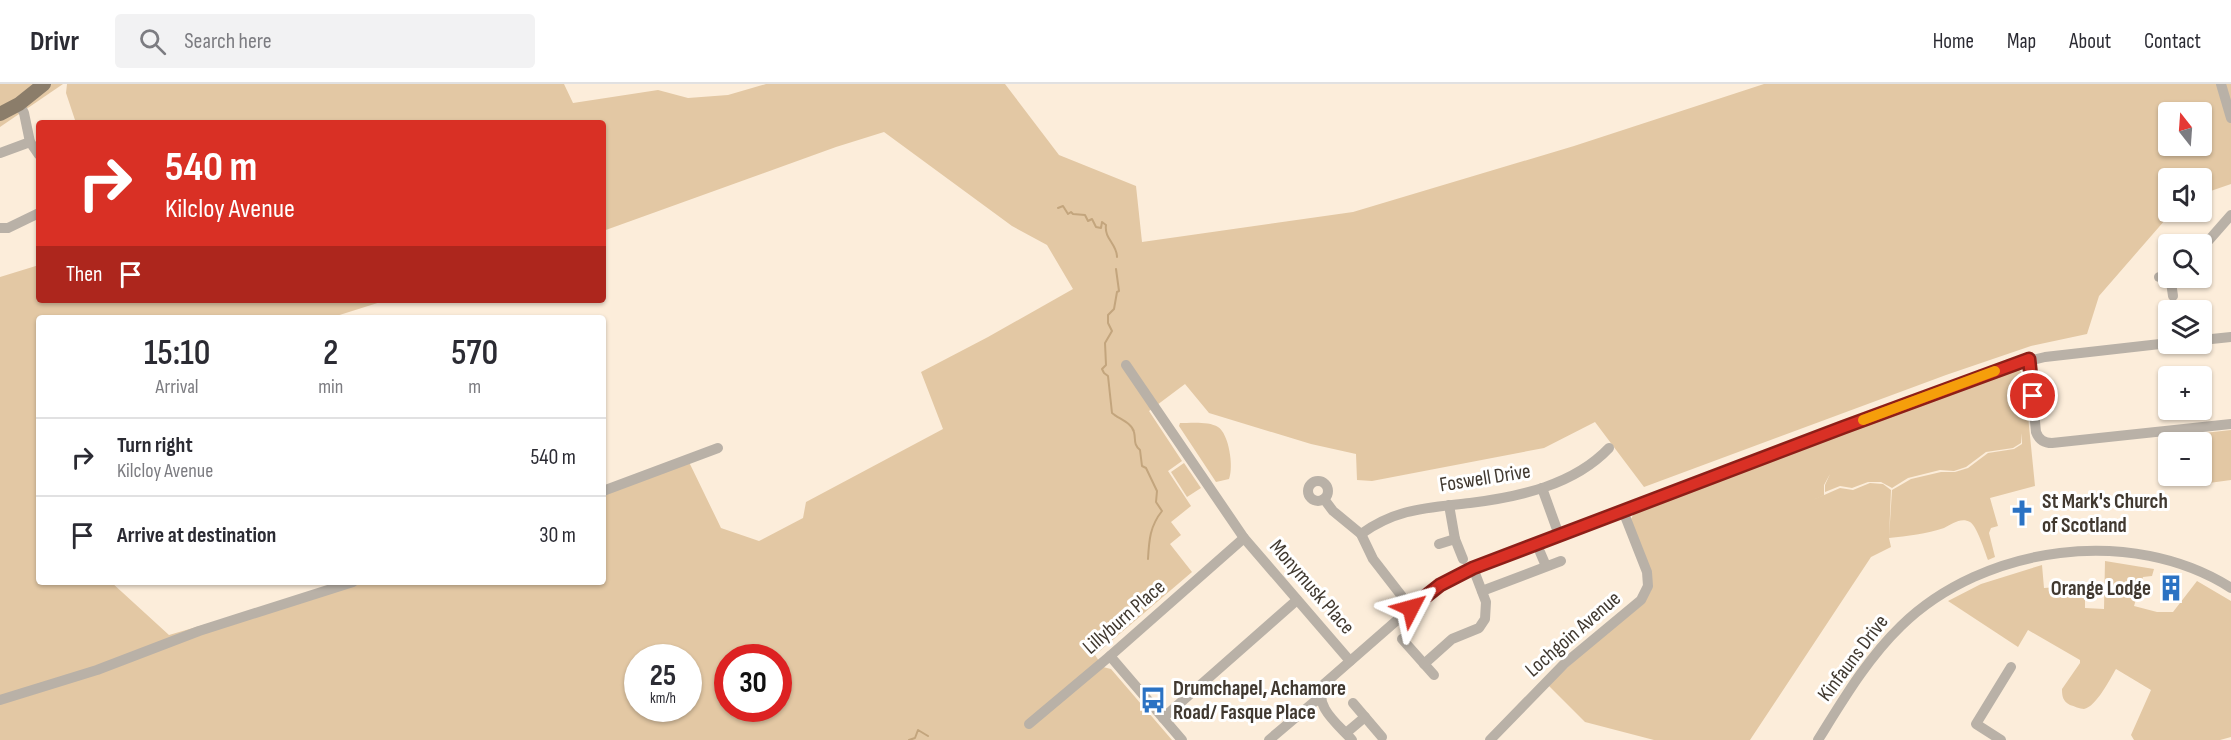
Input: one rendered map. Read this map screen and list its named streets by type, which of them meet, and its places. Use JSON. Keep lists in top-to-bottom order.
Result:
{
  "streets": {
    "street": [
      "Foswell Drive",
      "Monymusk Place",
      "Lillyburn Place",
      "Lochgoin Avenue",
      "Kinfauns Drive"
    ]
  },
  "crossings": [
    ["Monymusk Place", "Lillyburn Place"]
  ],
  "places": {
    "church": ["St Mark's Church of Scotland"],
    "building": ["Orange Lodge"],
    "bus stop": ["Drumchapel, Achamore Road/ Fasque Place"]
  },
  "north": "top",
  "page": {
    "header": "Drivr",
    "search": "Search here",
    "nav": [
      "Home",
      "Map",
      "About",
      "Contact"
    ],
    "map_buttons": ["+", "−"],
    "turn": ["540 m", "Kilcloy Avenue"],
    "then": "Then",
    "eta": [
      "15:10",
      "Arrival",
      "2",
      "min",
      "570",
      "m"
    ],
    "list": [
      {
        "name": "Turn right",
        "note": "Kilcloy Avenue",
        "value": "540 m"
      },
      {
        "name": "Arrive at destination",
        "value": "30 m"
      }
    ],
    "speed": "25 km/h",
    "limit": "30"
  }
}
